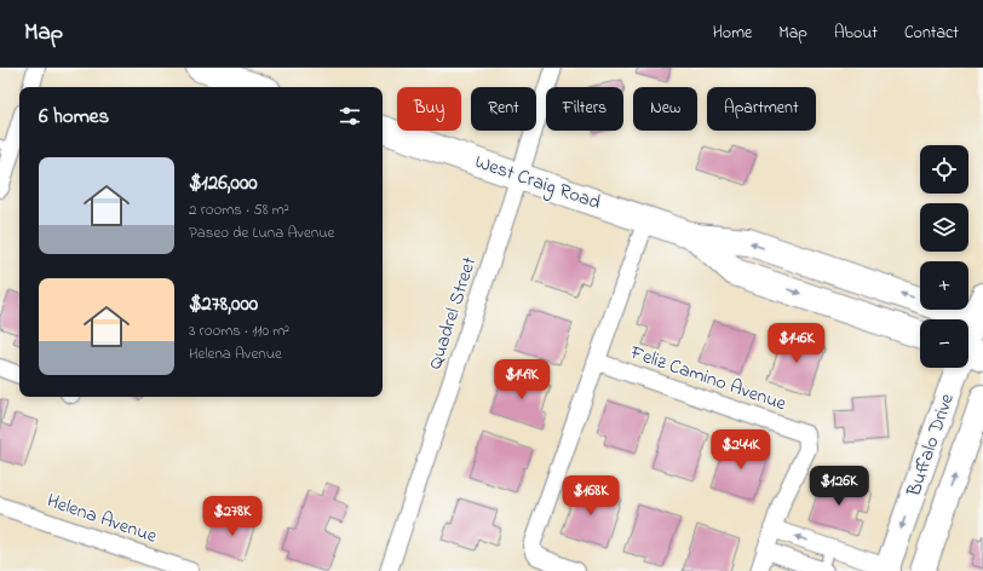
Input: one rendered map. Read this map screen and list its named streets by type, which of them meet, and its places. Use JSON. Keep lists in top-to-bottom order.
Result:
{
  "streets": {
    "main road": ["West Craig Road", "Buffalo Drive"],
    "street": ["Quadrel Street", "Feliz Camino Avenue", "Helena Avenue"]
  },
  "crossings": [
    ["West Craig Road", "Quadrel Street"],
    ["West Craig Road", "Buffalo Drive"]
  ],
  "page": {
    "header": "Map",
    "nav": [
      "Home",
      "Map",
      "About",
      "Contact"
    ],
    "chip": [
      "Buy",
      "Rent",
      "Filters",
      "New",
      "Apartment"
    ],
    "heading": "6 homes",
    "map_buttons": ["+", "−"],
    "list": [
      {
        "name": "$126,000",
        "note": "2 rooms · 58 m² · Paseo de Luna Avenue"
      },
      {
        "name": "$278,000",
        "note": "3 rooms · 110 m² · Helena Avenue"
      }
    ],
    "price": [
      "$146K",
      "$149K",
      "$244K",
      "$126K",
      "$168K",
      "$278K"
    ]
  }
}
